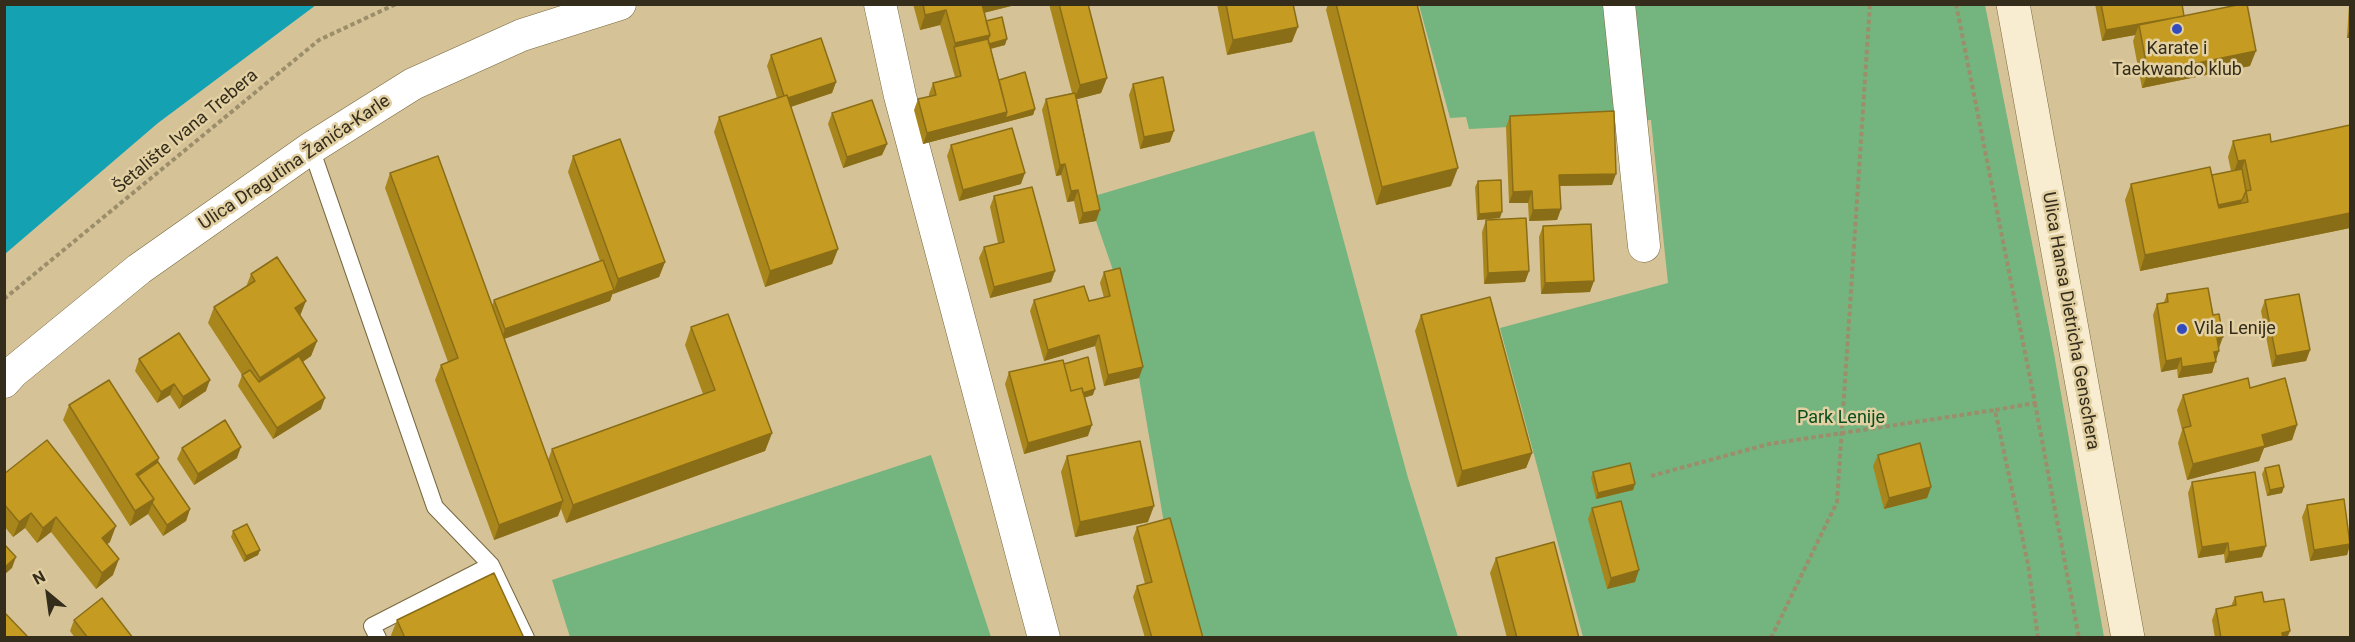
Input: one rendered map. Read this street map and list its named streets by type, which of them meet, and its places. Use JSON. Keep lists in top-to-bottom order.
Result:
{
  "streets": {
    "main road": ["Ulica Hansa Dietricha Genschera"],
    "street": ["Ulica Dragutina Žanića-Karle"],
    "path": ["Šetalište Ivana Trebera"]
  },
  "parks": ["Park Lenije"],
  "places": ["Karate i Taekwando klub", "Vila Lenije"],
  "north": "top left"
}
